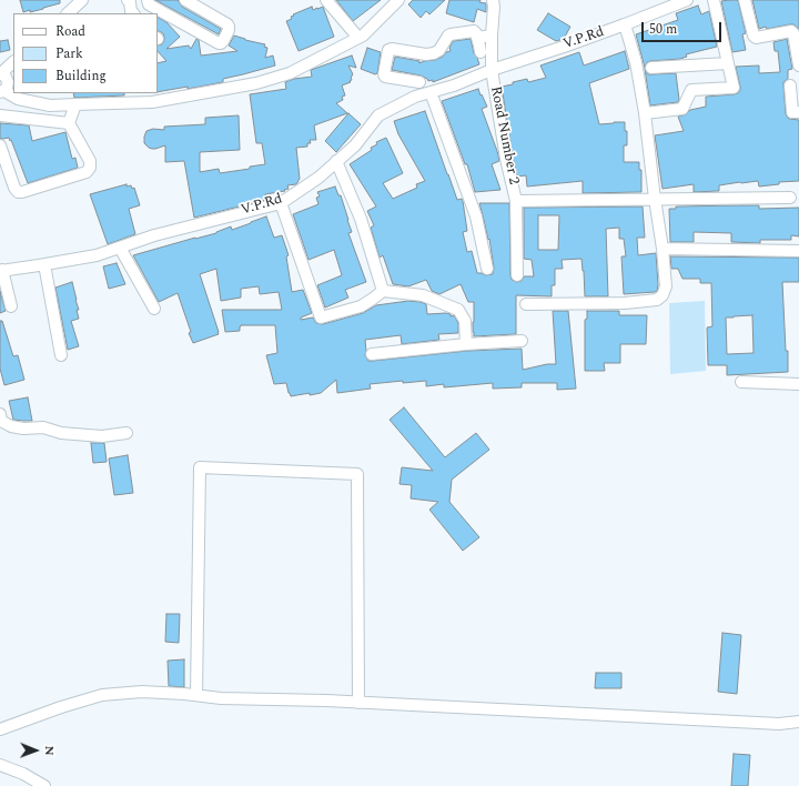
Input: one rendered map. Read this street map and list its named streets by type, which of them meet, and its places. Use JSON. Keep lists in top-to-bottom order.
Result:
{
  "streets": {
    "street": ["V.P.Rd", "Road Number 2"]
  },
  "crossings": [
    ["V.P.Rd", "Road Number 2"]
  ],
  "legend": ["Road", "Park", "Building"],
  "scale_bar": "50 m",
  "north": "right"
}
